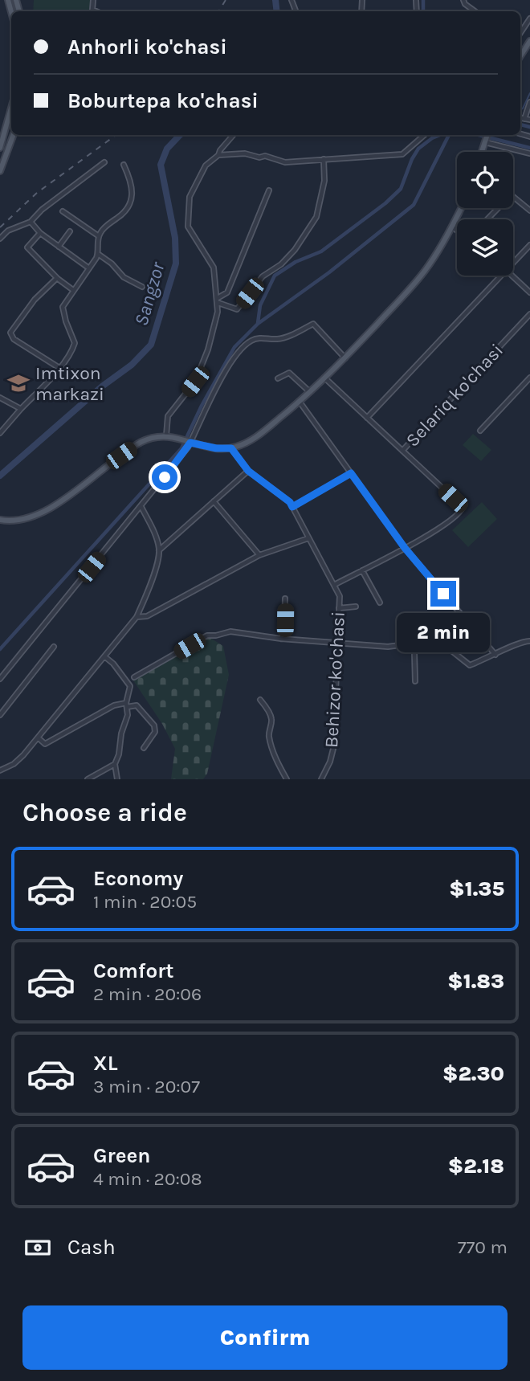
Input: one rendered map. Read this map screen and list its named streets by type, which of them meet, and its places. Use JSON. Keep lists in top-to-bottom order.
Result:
{
  "streets": {
    "street": ["Selariq ko'chasi", "Behizor ko'chasi"]
  },
  "water": ["Sangzor"],
  "places": {
    "school or university": ["Imtixon markazi"]
  },
  "page": {
    "banner": ["Anhorli ko'chasi", "Boburtepa ko'chasi"],
    "bubble": "2 min",
    "heading": "Choose a ride",
    "list": [
      {
        "name": "Economy",
        "note": "1 min · 20:05",
        "value": "$1.35"
      },
      {
        "name": "Comfort",
        "note": "2 min · 20:06",
        "value": "$1.83"
      },
      {
        "name": "XL",
        "note": "3 min · 20:07",
        "value": "$2.30"
      },
      {
        "name": "Green",
        "note": "4 min · 20:08",
        "value": "$2.18"
      }
    ],
    "pay": ["Cash", "770 m"],
    "buttons": "Confirm"
  }
}
